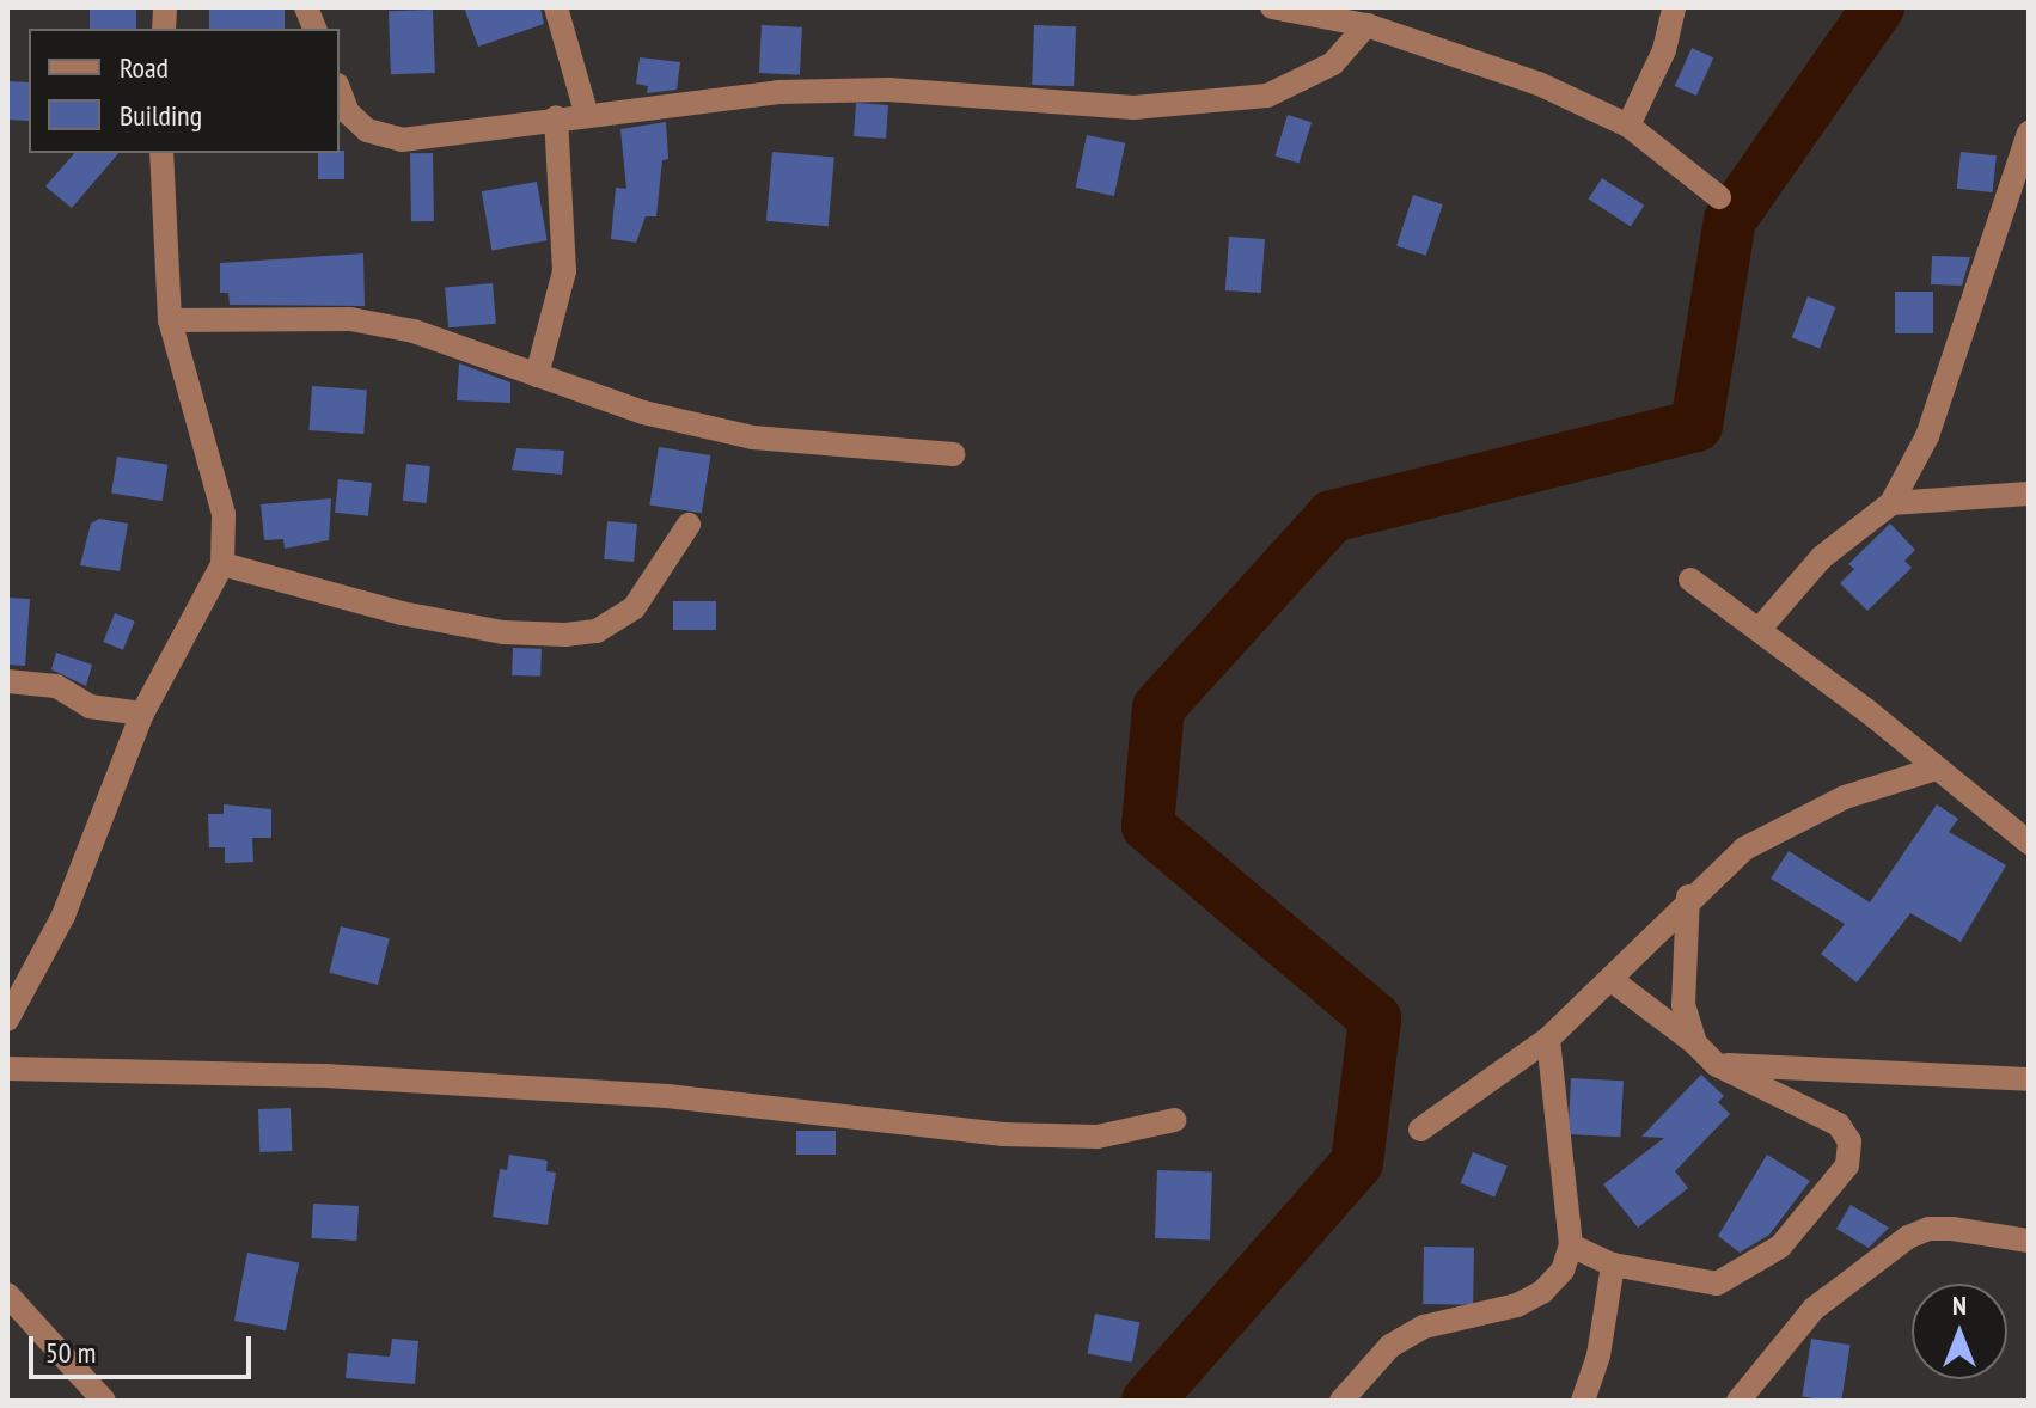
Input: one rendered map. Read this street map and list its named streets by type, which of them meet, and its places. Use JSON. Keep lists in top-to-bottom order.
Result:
{
  "legend": ["Road", "Building"],
  "scale_bar": "50 m",
  "north": "top"
}
